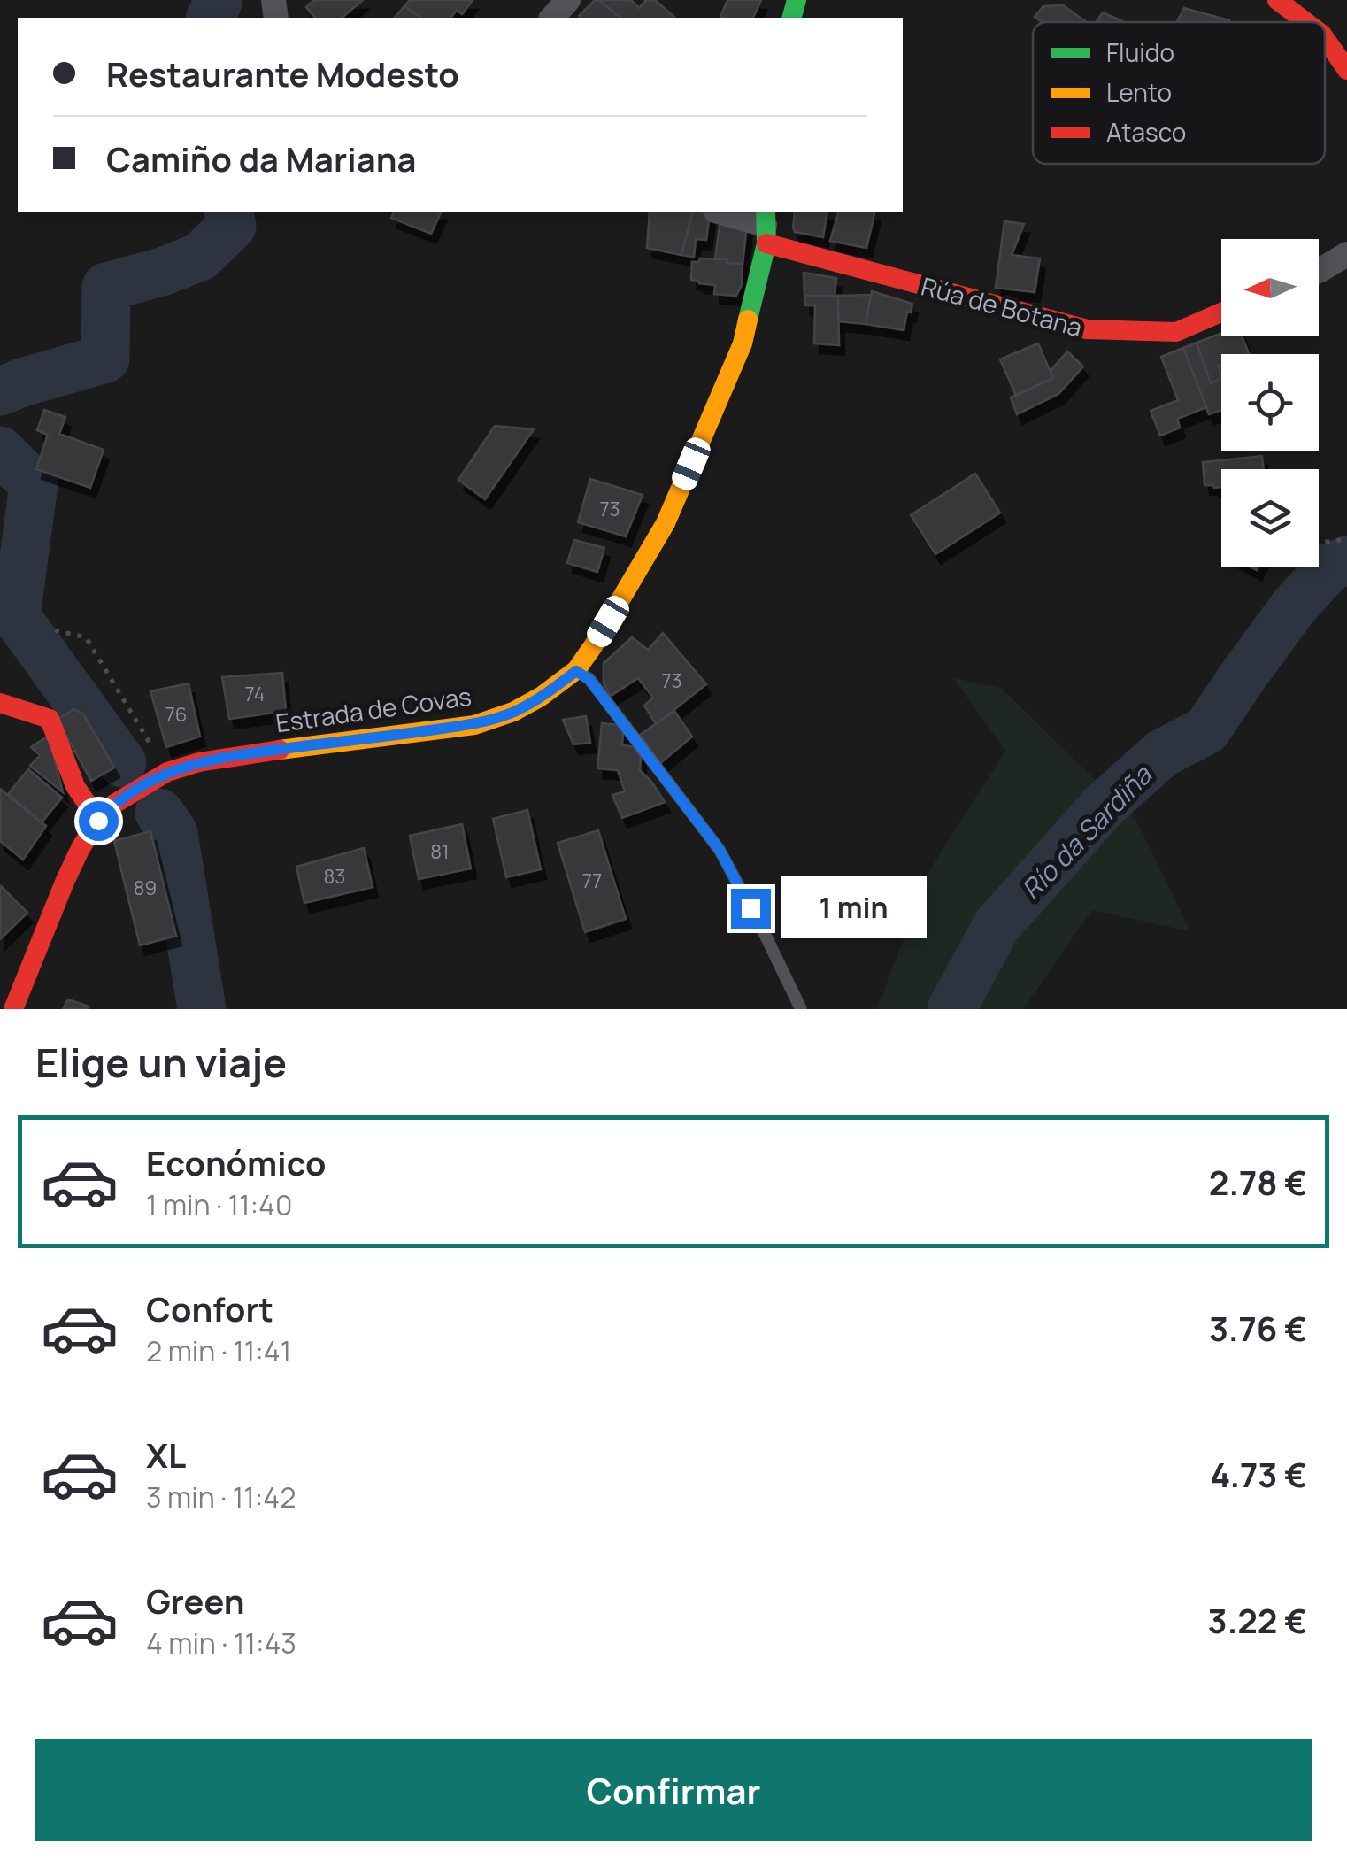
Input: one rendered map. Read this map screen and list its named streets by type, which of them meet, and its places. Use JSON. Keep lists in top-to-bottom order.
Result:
{
  "streets": {
    "main road": ["Rúa de Botana", "Estrada de Covas"]
  },
  "crossings": [
    ["Rúa de Botana", "Estrada de Covas"]
  ],
  "water": ["Río da Sardiña"],
  "house_numbers": [
    "73",
    "73",
    "74",
    "76",
    "81",
    "83",
    "77",
    "89"
  ],
  "legend": ["Fluido", "Lento", "Atasco"],
  "north": "left",
  "page": {
    "banner": ["Restaurante Modesto", "Camiño da Mariana"],
    "bubble": "1 min",
    "heading": "Elige un viaje",
    "list": [
      {
        "name": "Económico",
        "note": "1 min · 11:40",
        "value": "2.78 €"
      },
      {
        "name": "Confort",
        "note": "2 min · 11:41",
        "value": "3.76 €"
      },
      {
        "name": "XL",
        "note": "3 min · 11:42",
        "value": "4.73 €"
      },
      {
        "name": "Green",
        "note": "4 min · 11:43",
        "value": "3.22 €"
      }
    ],
    "buttons": "Confirmar"
  }
}
